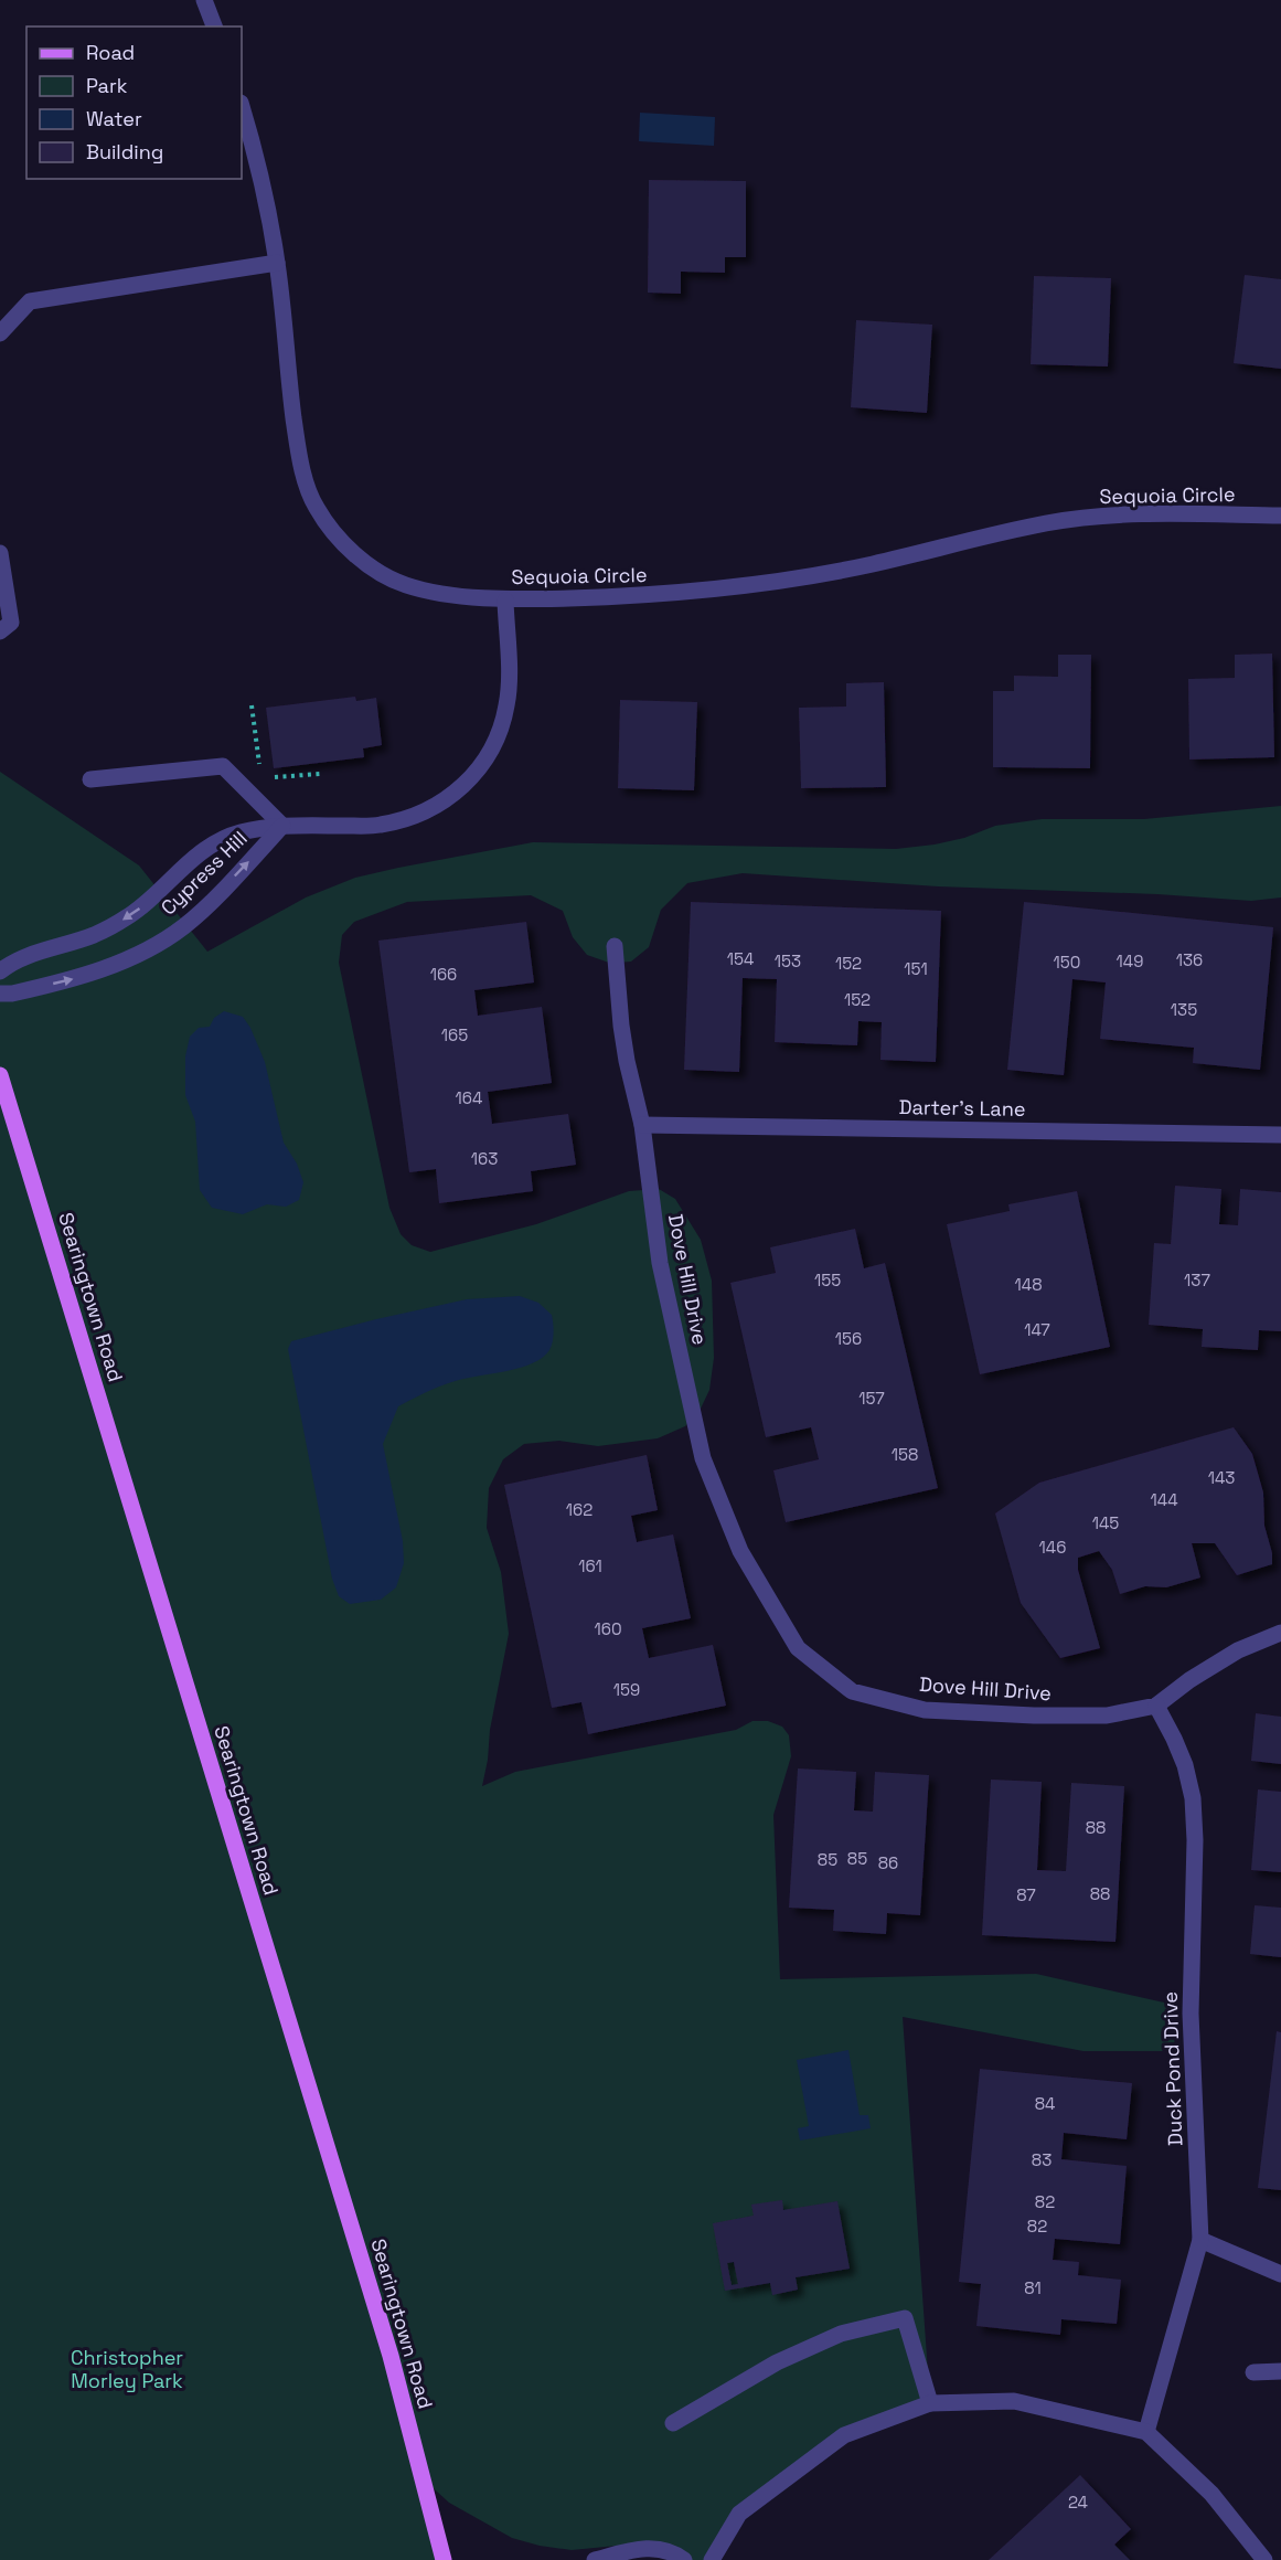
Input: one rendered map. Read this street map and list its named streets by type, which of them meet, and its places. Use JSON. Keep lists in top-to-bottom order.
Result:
{
  "streets": {
    "main road": ["Searingtown Road"],
    "street": [
      "Sequoia Circle",
      "Cypress Hill",
      "Darter's Lane",
      "Dove Hill Drive",
      "Duck Pond Drive"
    ]
  },
  "crossings": [
    ["Sequoia Circle", "Cypress Hill"],
    ["Darter's Lane", "Dove Hill Drive"],
    ["Dove Hill Drive", "Duck Pond Drive"]
  ],
  "parks": ["Christopher Morley Park"],
  "house_numbers": [
    "154",
    "136",
    "153",
    "149",
    "150",
    "152",
    "151",
    "166",
    "152",
    "135",
    "165",
    "164",
    "163",
    "155",
    "137",
    "148",
    "147",
    "156",
    "157",
    "158",
    "143",
    "144",
    "162",
    "145",
    "146",
    "161",
    "160",
    "159",
    "88",
    "85",
    "85",
    "86",
    "88",
    "87",
    "84",
    "83",
    "82",
    "82",
    "81",
    "24"
  ],
  "legend": [
    "Road",
    "Park",
    "Water",
    "Building"
  ]
}
